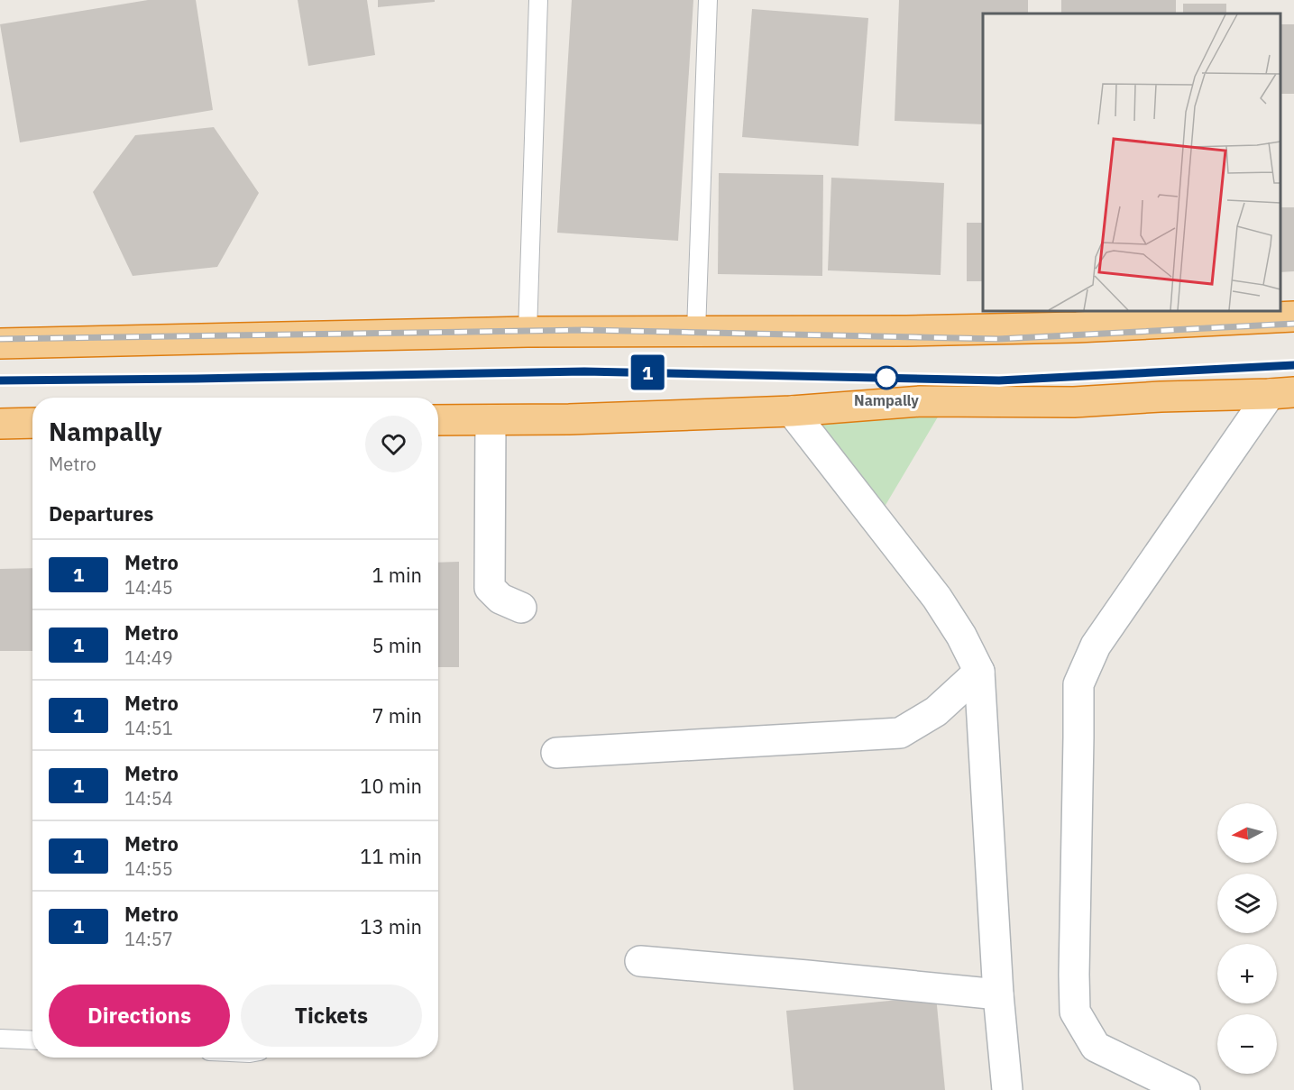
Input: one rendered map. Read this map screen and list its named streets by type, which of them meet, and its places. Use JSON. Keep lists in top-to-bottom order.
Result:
{
  "places": ["Nampally"],
  "lines": ["metro line 1"],
  "north": "left",
  "page": {
    "on_map": "1",
    "heading": [
      ["Nampally", "Metro"],
      "Departures"
    ],
    "list": [
      {
        "mark": "1",
        "name": "Metro",
        "note": "14:45",
        "value": "1 min"
      },
      {
        "mark": "1",
        "name": "Metro",
        "note": "14:49",
        "value": "5 min"
      },
      {
        "mark": "1",
        "name": "Metro",
        "note": "14:51",
        "value": "7 min"
      },
      {
        "mark": "1",
        "name": "Metro",
        "note": "14:54",
        "value": "10 min"
      },
      {
        "mark": "1",
        "name": "Metro",
        "note": "14:55",
        "value": "11 min"
      },
      {
        "mark": "1",
        "name": "Metro",
        "note": "14:57",
        "value": "13 min"
      }
    ],
    "map_buttons": ["+", "−"],
    "buttons": ["Directions", "Tickets"]
  }
}
